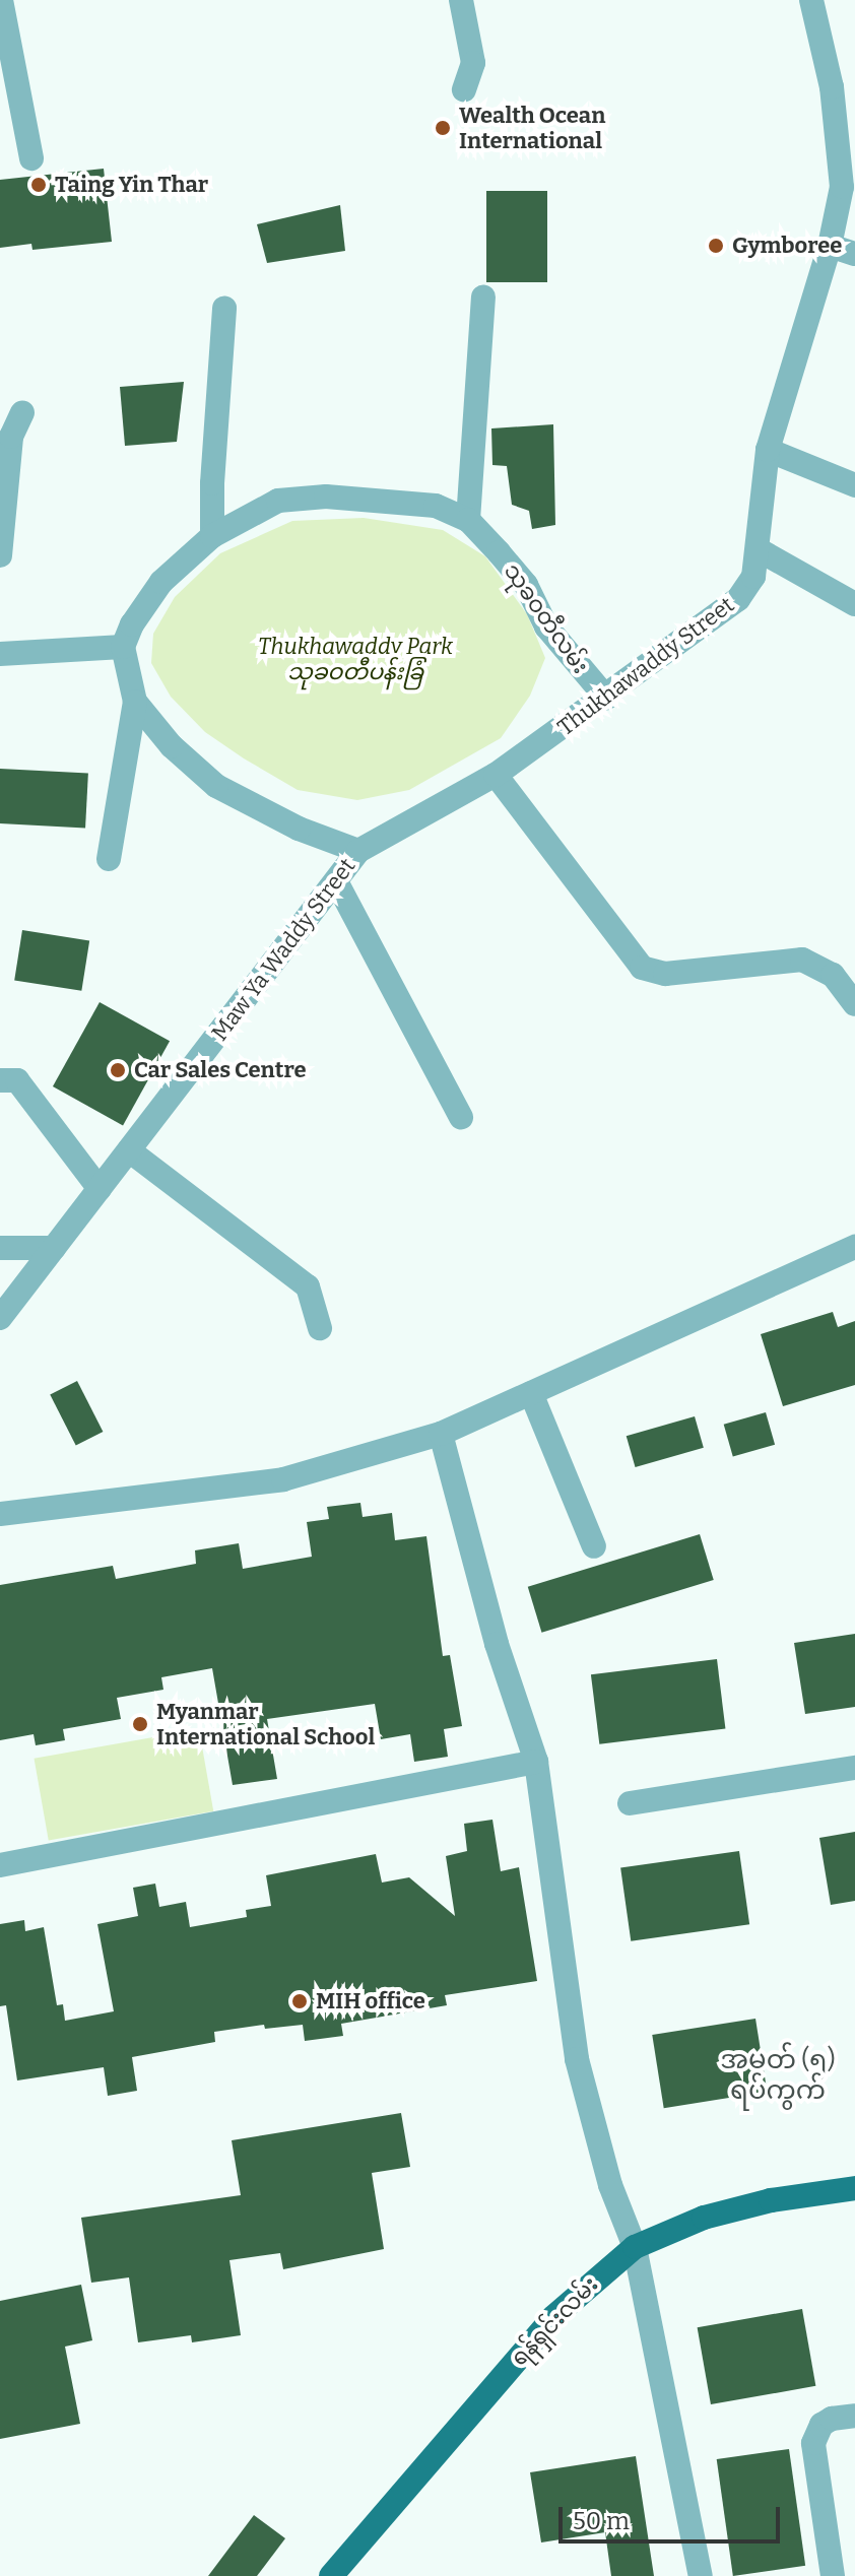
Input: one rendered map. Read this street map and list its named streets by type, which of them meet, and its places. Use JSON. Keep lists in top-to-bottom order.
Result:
{
  "streets": {
    "main road": ["ရန်ရှင်းလမ်း"],
    "street": ["သုခဝတီလမ်း", "Thukhawaddy Street", "Maw Ya Waddy Street"]
  },
  "crossings": [
    ["သုခဝတီလမ်း", "Thukhawaddy Street"],
    ["Thukhawaddy Street", "Maw Ya Waddy Street"]
  ],
  "districts": ["အမှတ် (၅) ရပ်ကွက်"],
  "parks": ["Thukhawaddy Park သုခဝတီပန်းခြံ"],
  "places": [
    "Wealth Ocean International",
    "Taing Yin Thar",
    "Gymboree",
    "Car Sales Centre",
    "Myanmar International School",
    "MIH office"
  ],
  "scale_bar": "50 m"
}
